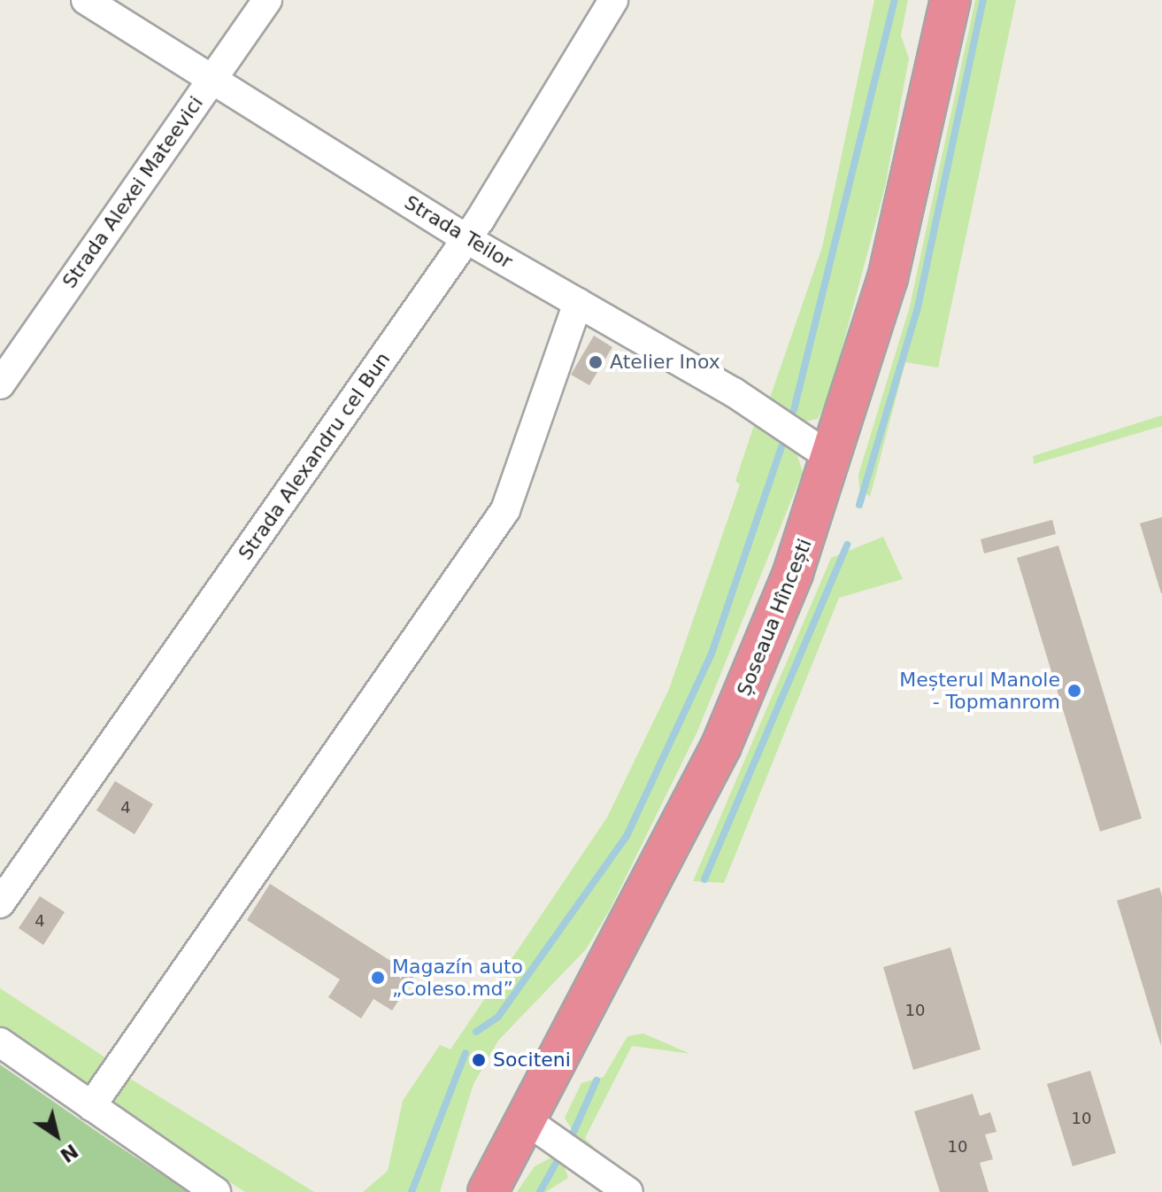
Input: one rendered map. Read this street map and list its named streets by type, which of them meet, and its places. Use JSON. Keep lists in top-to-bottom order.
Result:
{
  "streets": {
    "highway": ["Șoseaua Hîncești"],
    "street": ["Strada Alexei Mateevici", "Strada Teilor", "Strada Alexandru cel Bun"]
  },
  "crossings": [
    ["Strada Alexei Mateevici", "Strada Teilor"],
    ["Strada Teilor", "Strada Alexandru cel Bun"],
    ["Strada Teilor", "Șoseaua Hîncești"]
  ],
  "places": [
    "Atelier Inox",
    "Meșterul Manole - Topmanrom",
    "Magazín auto „Coleso.md”",
    "Sociteni"
  ],
  "house_numbers": [
    "4",
    "4",
    "10",
    "10",
    "10"
  ],
  "north": "bottom right"
}
